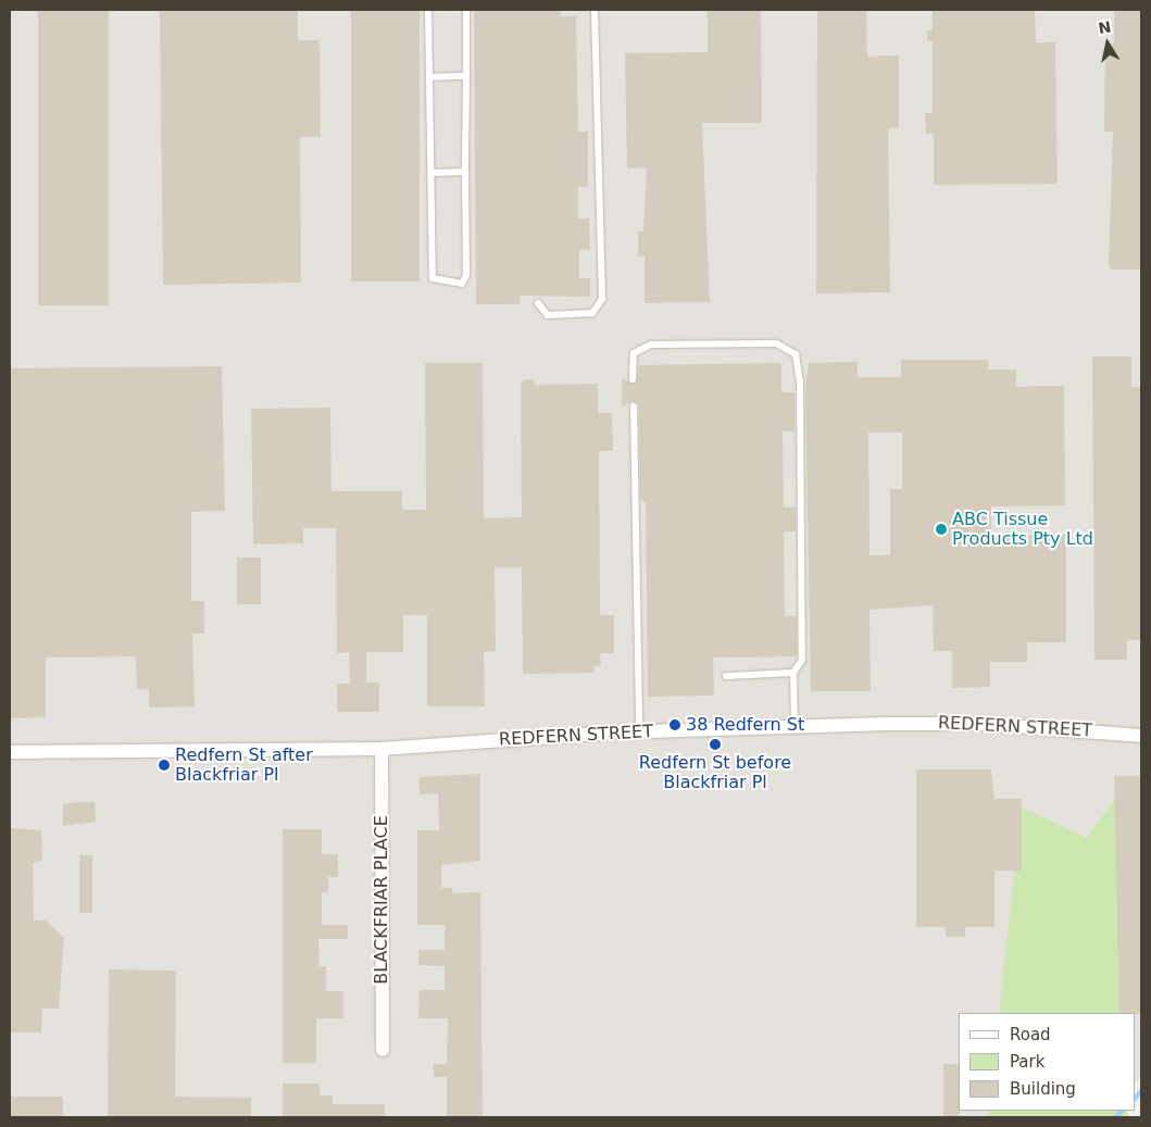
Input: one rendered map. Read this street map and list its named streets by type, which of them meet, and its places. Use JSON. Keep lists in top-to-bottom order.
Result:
{
  "streets": {
    "street": ["REDFERN STREET", "BLACKFRIAR PLACE"]
  },
  "crossings": [
    ["REDFERN STREET", "BLACKFRIAR PLACE"]
  ],
  "places": [
    "ABC Tissue Products Pty Ltd",
    "38 Redfern St",
    "Redfern St before Blackfriar Pl",
    "Redfern St after Blackfriar Pl"
  ],
  "legend": ["Road", "Park", "Building"],
  "north": "top"
}
